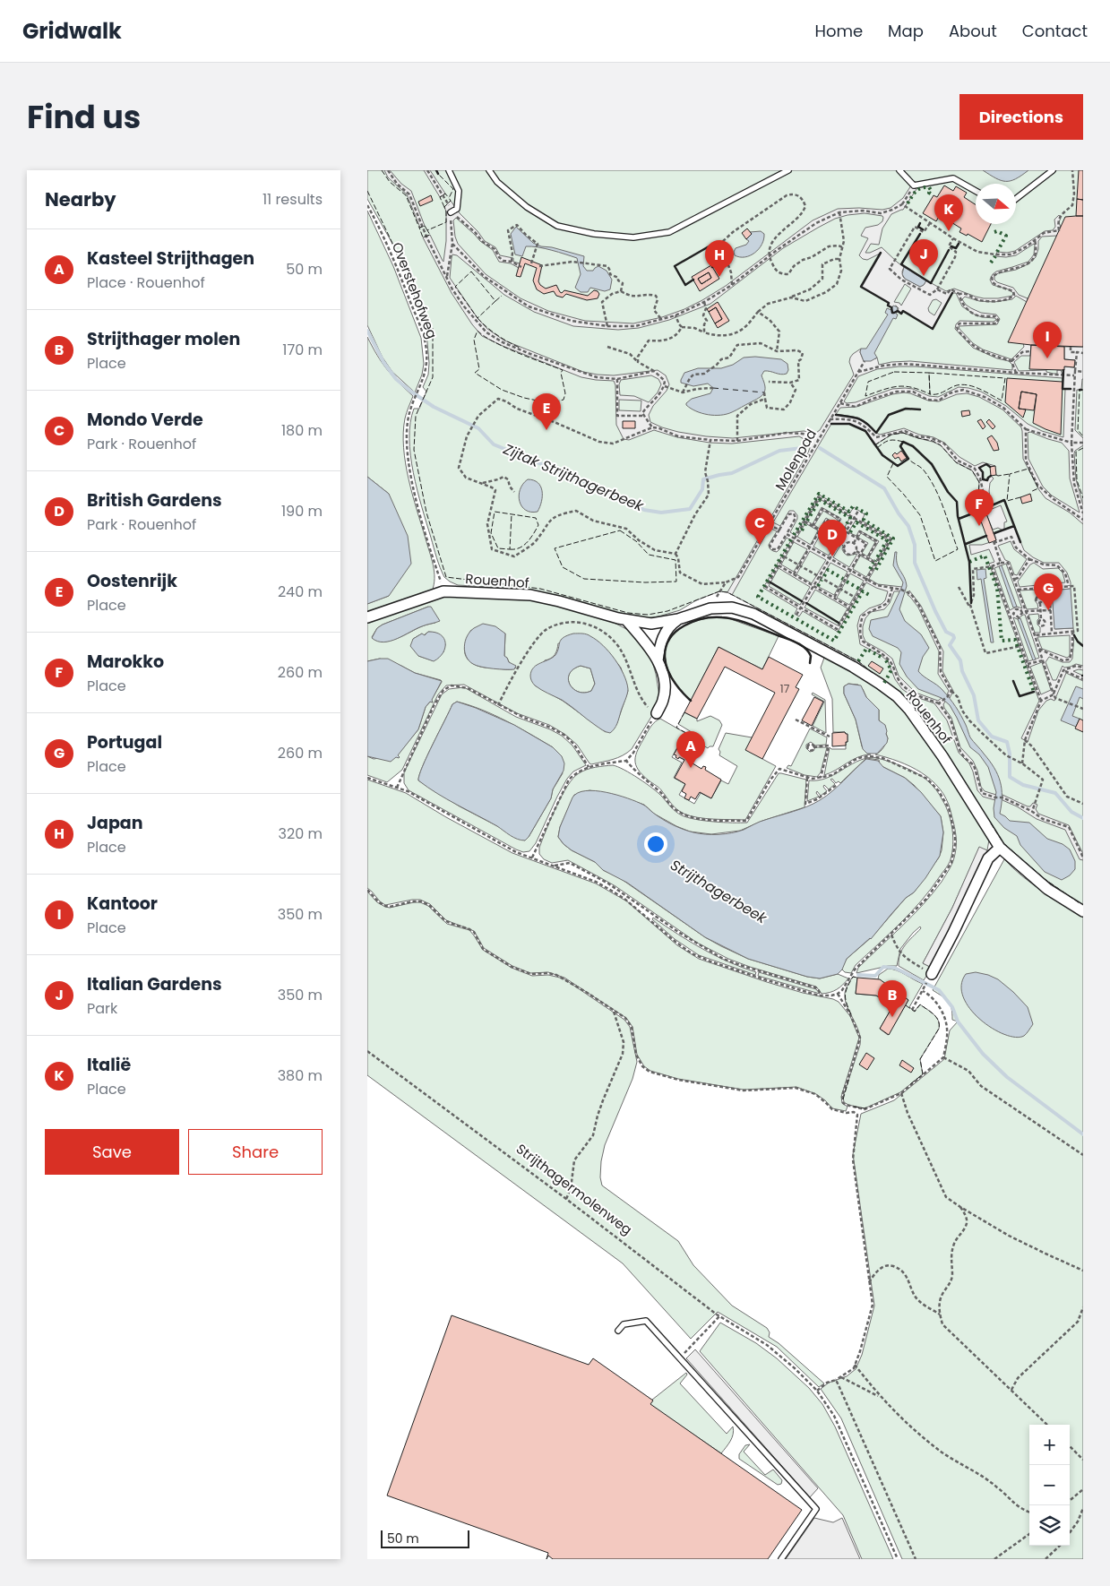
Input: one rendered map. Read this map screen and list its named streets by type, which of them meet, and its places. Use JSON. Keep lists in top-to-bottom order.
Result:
{
  "streets": {
    "street": ["Rouenhof"],
    "path": ["Overstehofweg", "Molenpad", "Strijthagermolenweg"]
  },
  "crossings": [
    ["Overstehofweg", "Rouenhof"],
    ["Molenpad", "Rouenhof"]
  ],
  "water": ["Zijtak Strijthagerbeek", "Strijthagerbeek"],
  "house_numbers": ["17"],
  "scale_bar": "50 m",
  "north": "right",
  "page": {
    "header": "Gridwalk",
    "nav": [
      "Home",
      "Map",
      "About",
      "Contact"
    ],
    "title": "Find us",
    "buttons": [
      "Directions",
      ["Save", "Share"]
    ],
    "heading": ["Nearby", "11 results"],
    "pins": [
      "K",
      "J",
      "H",
      "I",
      "E",
      "F",
      "C",
      "D",
      "G",
      "A",
      "B"
    ],
    "list": [
      {
        "mark": "A",
        "name": "Kasteel Strijthagen",
        "note": "Place · Rouenhof",
        "value": "50 m"
      },
      {
        "mark": "B",
        "name": "Strijthager molen",
        "note": "Place",
        "value": "170 m"
      },
      {
        "mark": "C",
        "name": "Mondo Verde",
        "note": "Park · Rouenhof",
        "value": "180 m"
      },
      {
        "mark": "D",
        "name": "British Gardens",
        "note": "Park · Rouenhof",
        "value": "190 m"
      },
      {
        "mark": "E",
        "name": "Oostenrijk",
        "note": "Place",
        "value": "240 m"
      },
      {
        "mark": "F",
        "name": "Marokko",
        "note": "Place",
        "value": "260 m"
      },
      {
        "mark": "G",
        "name": "Portugal",
        "note": "Place",
        "value": "260 m"
      },
      {
        "mark": "H",
        "name": "Japan",
        "note": "Place",
        "value": "320 m"
      },
      {
        "mark": "I",
        "name": "Kantoor",
        "note": "Place",
        "value": "350 m"
      },
      {
        "mark": "J",
        "name": "Italian Gardens",
        "note": "Park",
        "value": "350 m"
      },
      {
        "mark": "K",
        "name": "Italië",
        "note": "Place",
        "value": "380 m"
      }
    ],
    "map_buttons": ["+", "−"],
    "scale": "50 m"
  }
}
